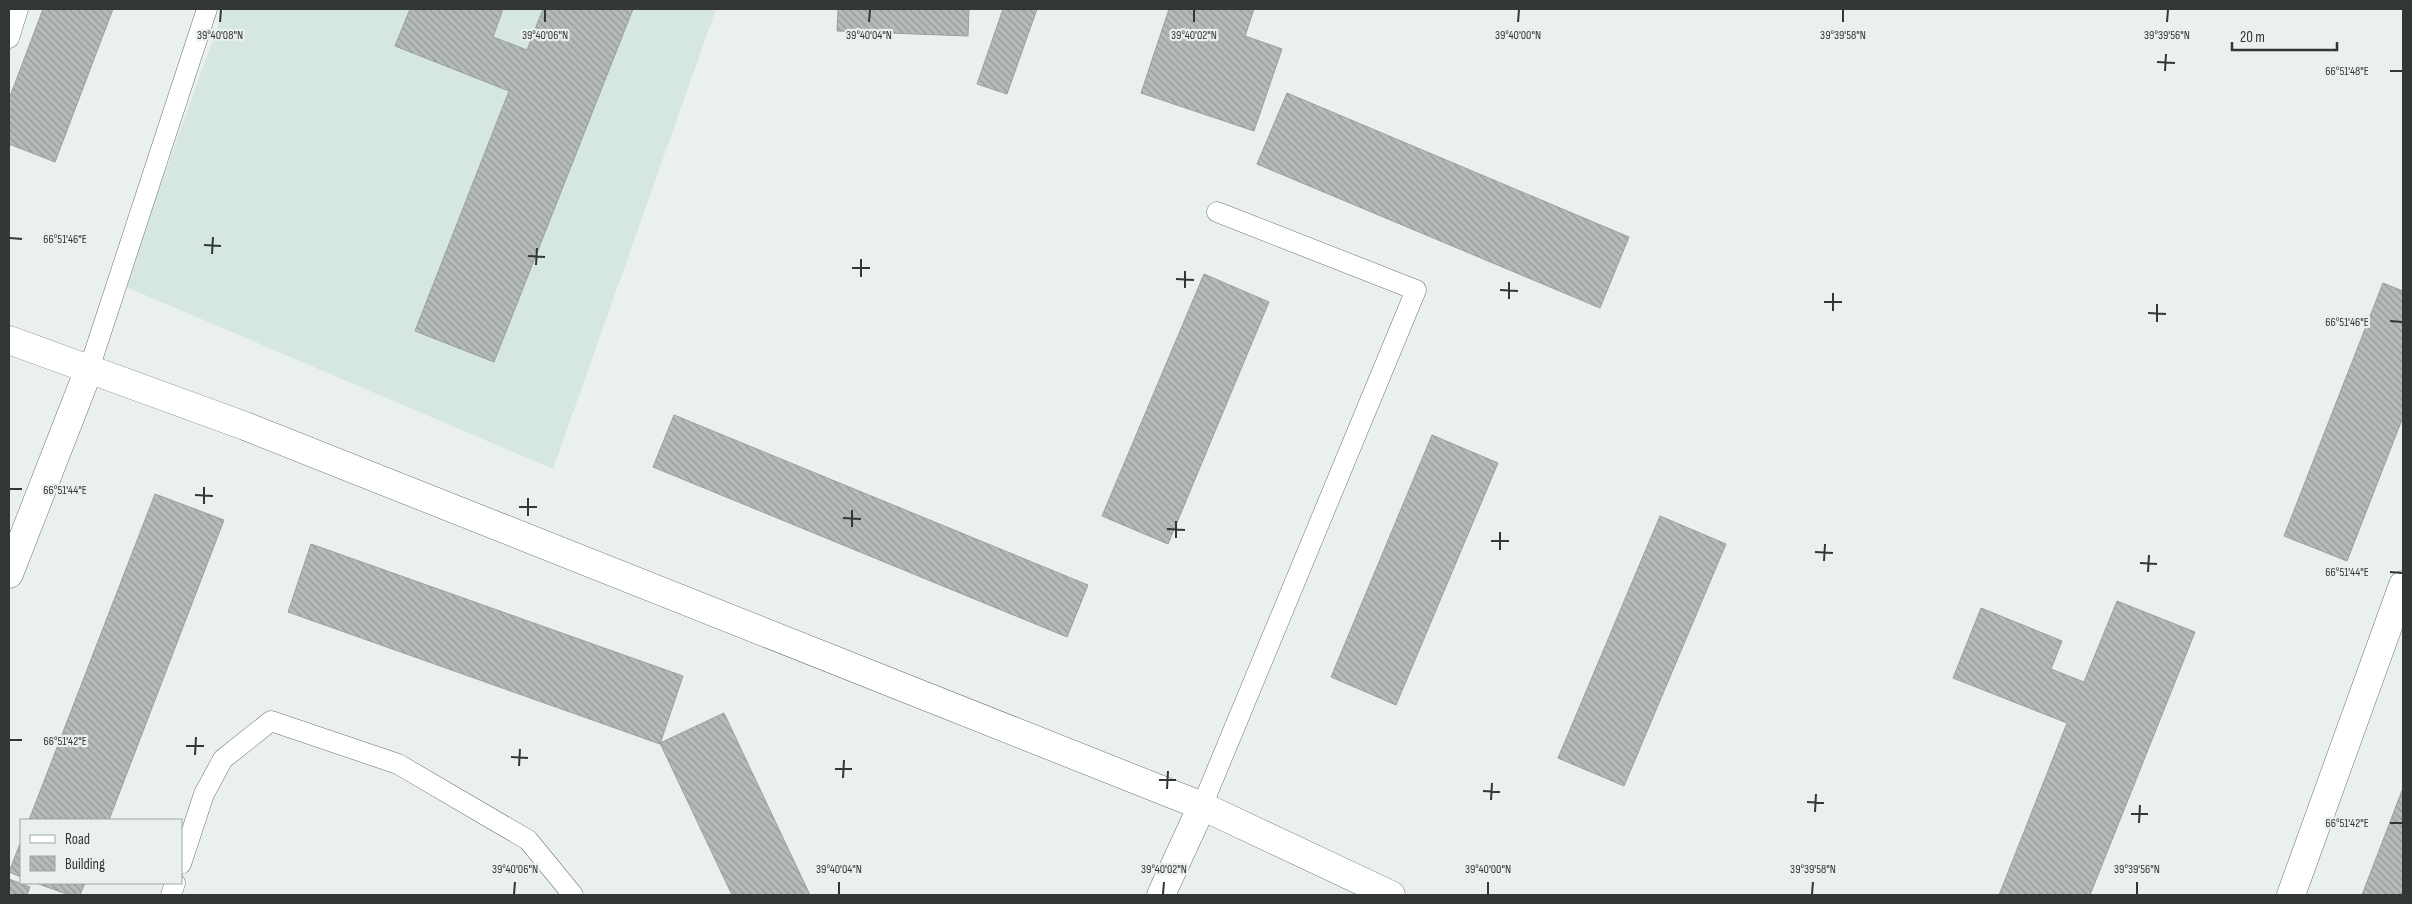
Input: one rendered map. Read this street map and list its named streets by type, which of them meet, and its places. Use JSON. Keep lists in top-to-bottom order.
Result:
{
  "legend": ["Road", "Building"],
  "scale_bar": "20 m",
  "coordinates": [
    "39°40'08\"N",
    "39°40'06\"N",
    "39°40'04\"N",
    "39°40'02\"N",
    "39°40'00\"N",
    "39°39'58\"N",
    "39°39'56\"N",
    "66°51'48\"E",
    "66°51'46\"E",
    "66°51'44\"E",
    "66°51'42\"E"
  ]
}
